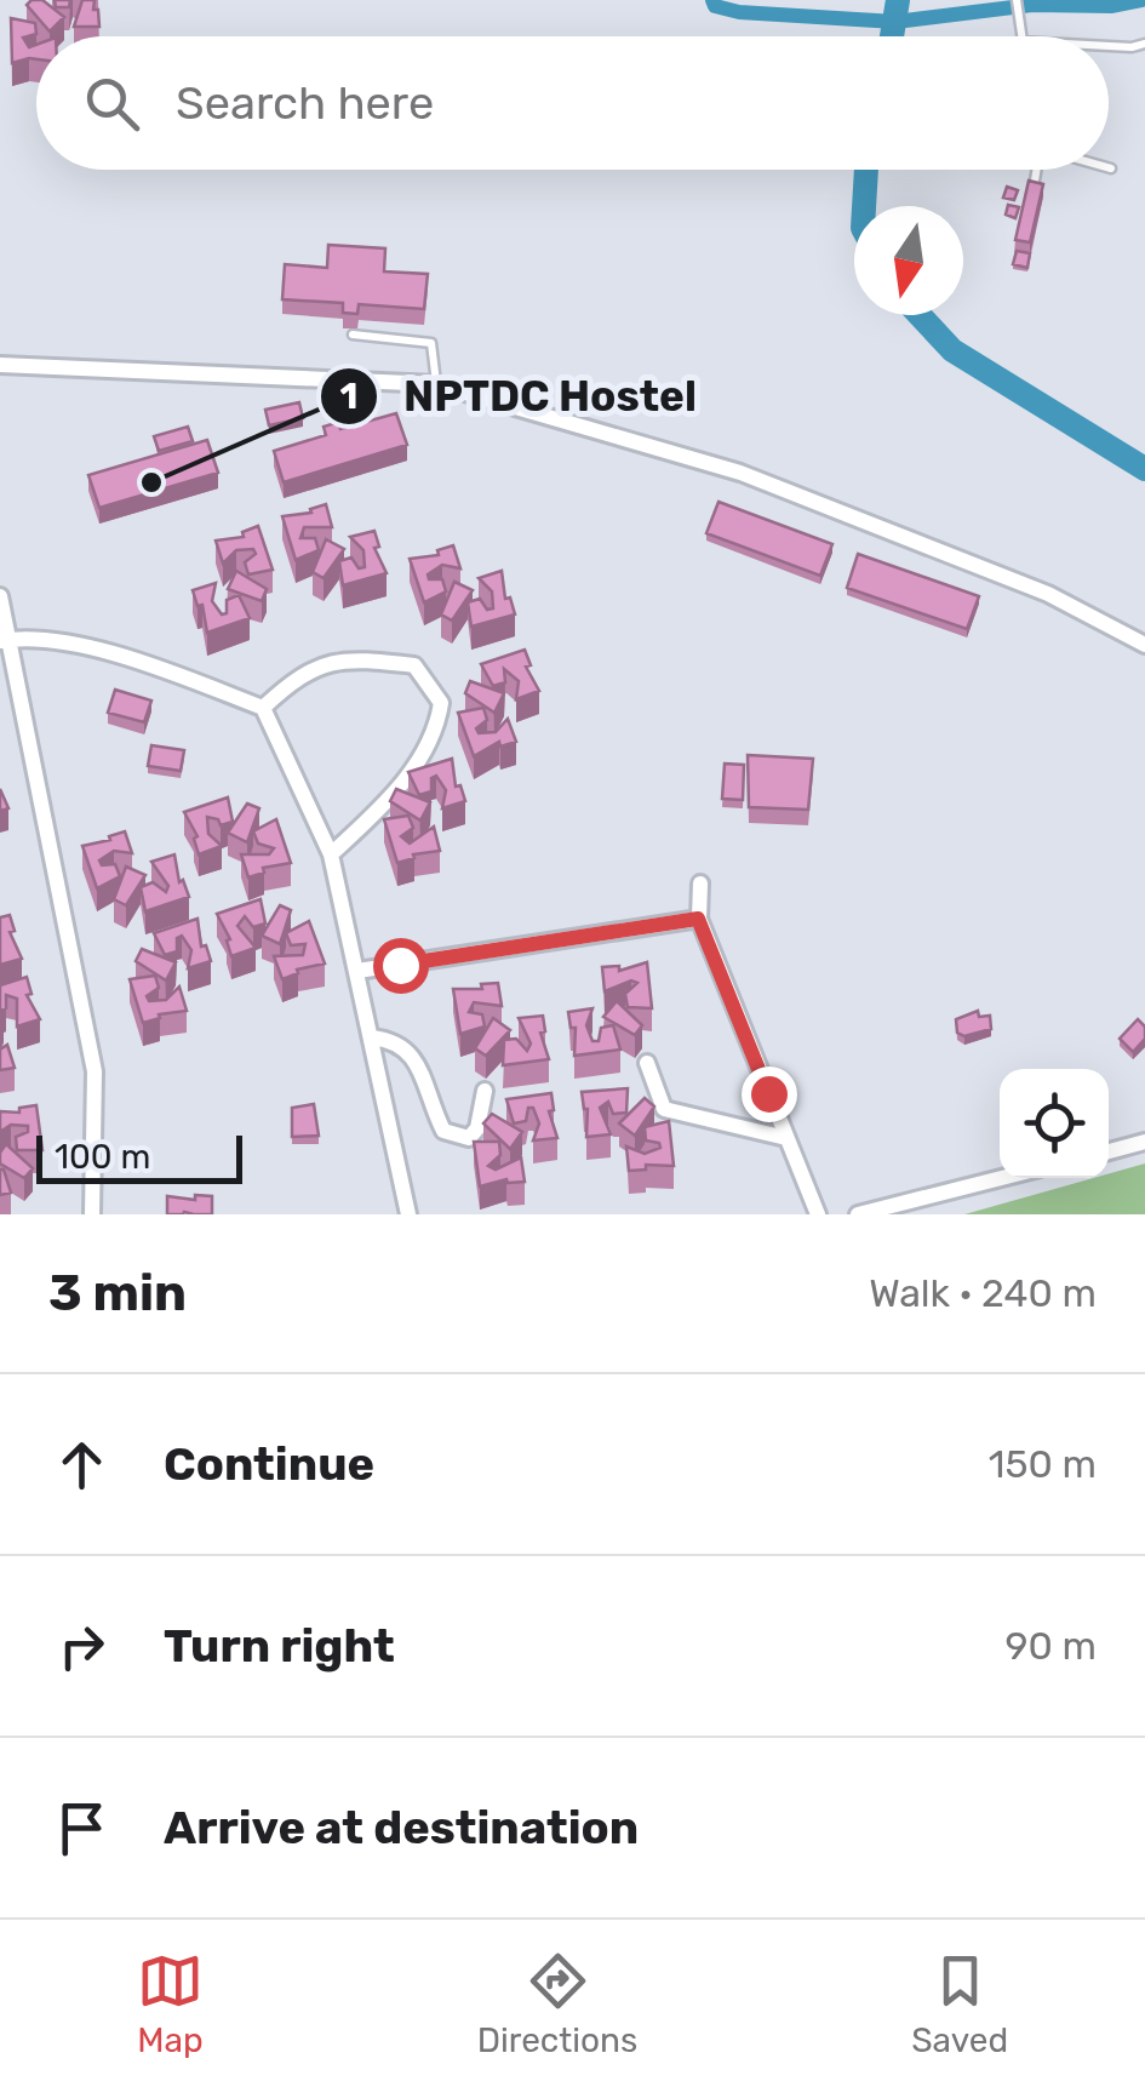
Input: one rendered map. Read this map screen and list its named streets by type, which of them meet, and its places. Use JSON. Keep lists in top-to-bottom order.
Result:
{
  "places": ["NPTDC Hostel"],
  "scale_bar": "100 m",
  "north": "bottom",
  "page": {
    "search": "Search here",
    "scale": "100 m",
    "heading": ["3 min", "Walk · 240 m"],
    "list": [
      ["Continue", "150 m"],
      ["Turn right", "90 m"],
      "Arrive at destination"
    ],
    "nav": ["Map", "Directions", "Saved"]
  }
}
